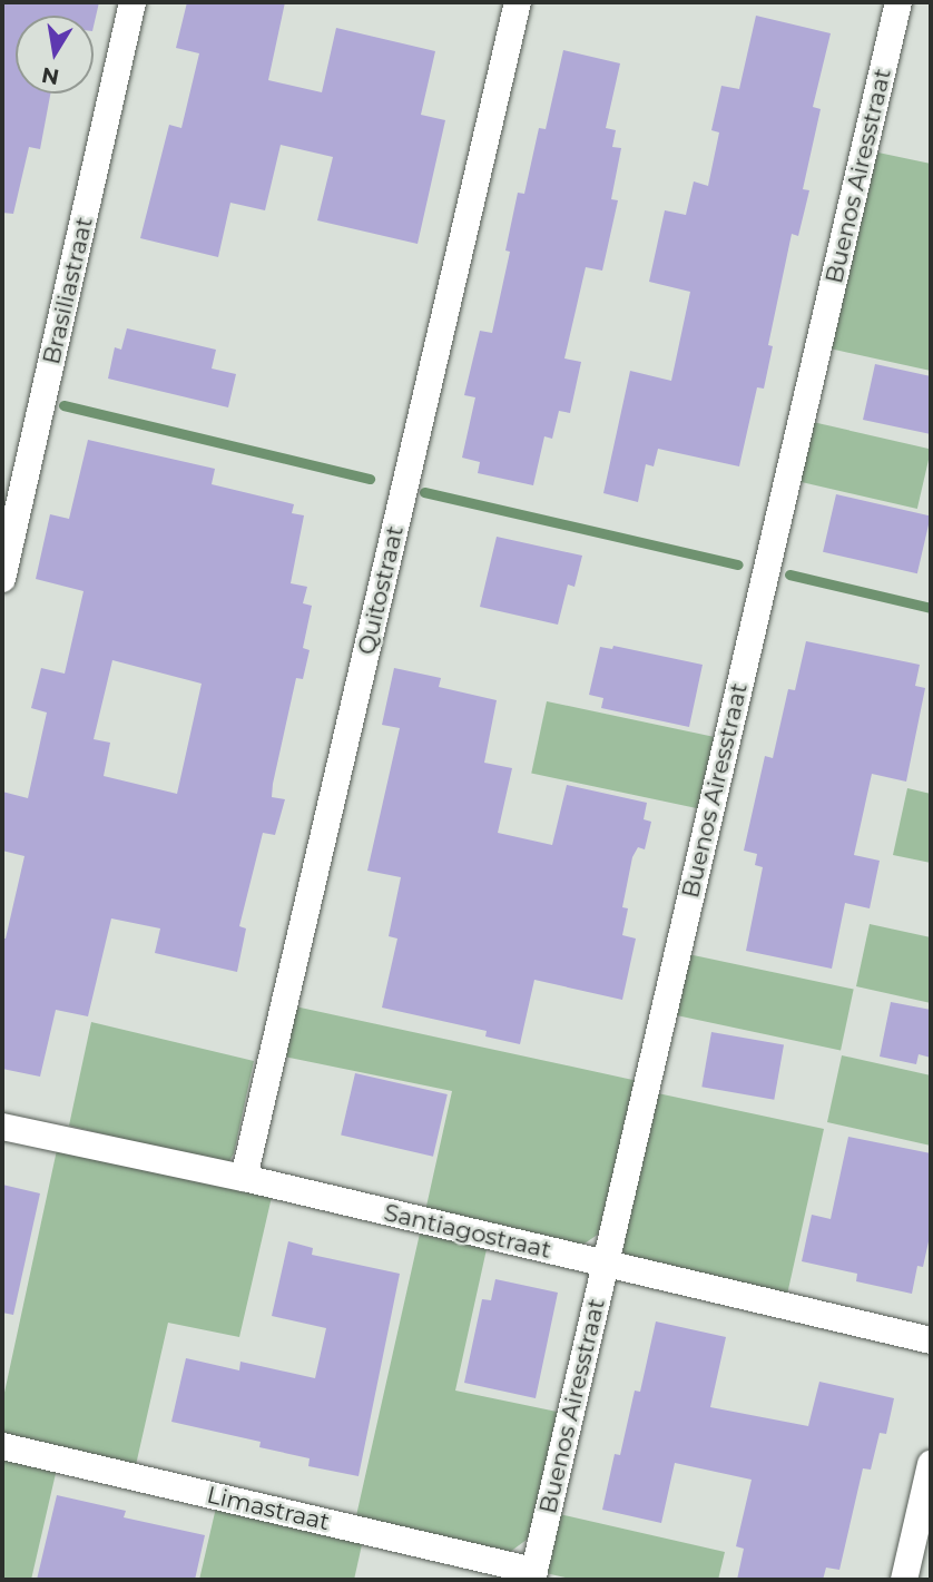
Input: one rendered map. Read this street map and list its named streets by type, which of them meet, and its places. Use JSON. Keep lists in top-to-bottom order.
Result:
{
  "streets": {
    "street": [
      "Buenos Airesstraat",
      "Brasiliastraat",
      "Quitostraat",
      "Santiagostraat",
      "Limastraat"
    ]
  },
  "crossings": [
    ["Buenos Airesstraat", "Santiagostraat"],
    ["Buenos Airesstraat", "Limastraat"],
    ["Quitostraat", "Santiagostraat"]
  ],
  "north": "bottom"
}
